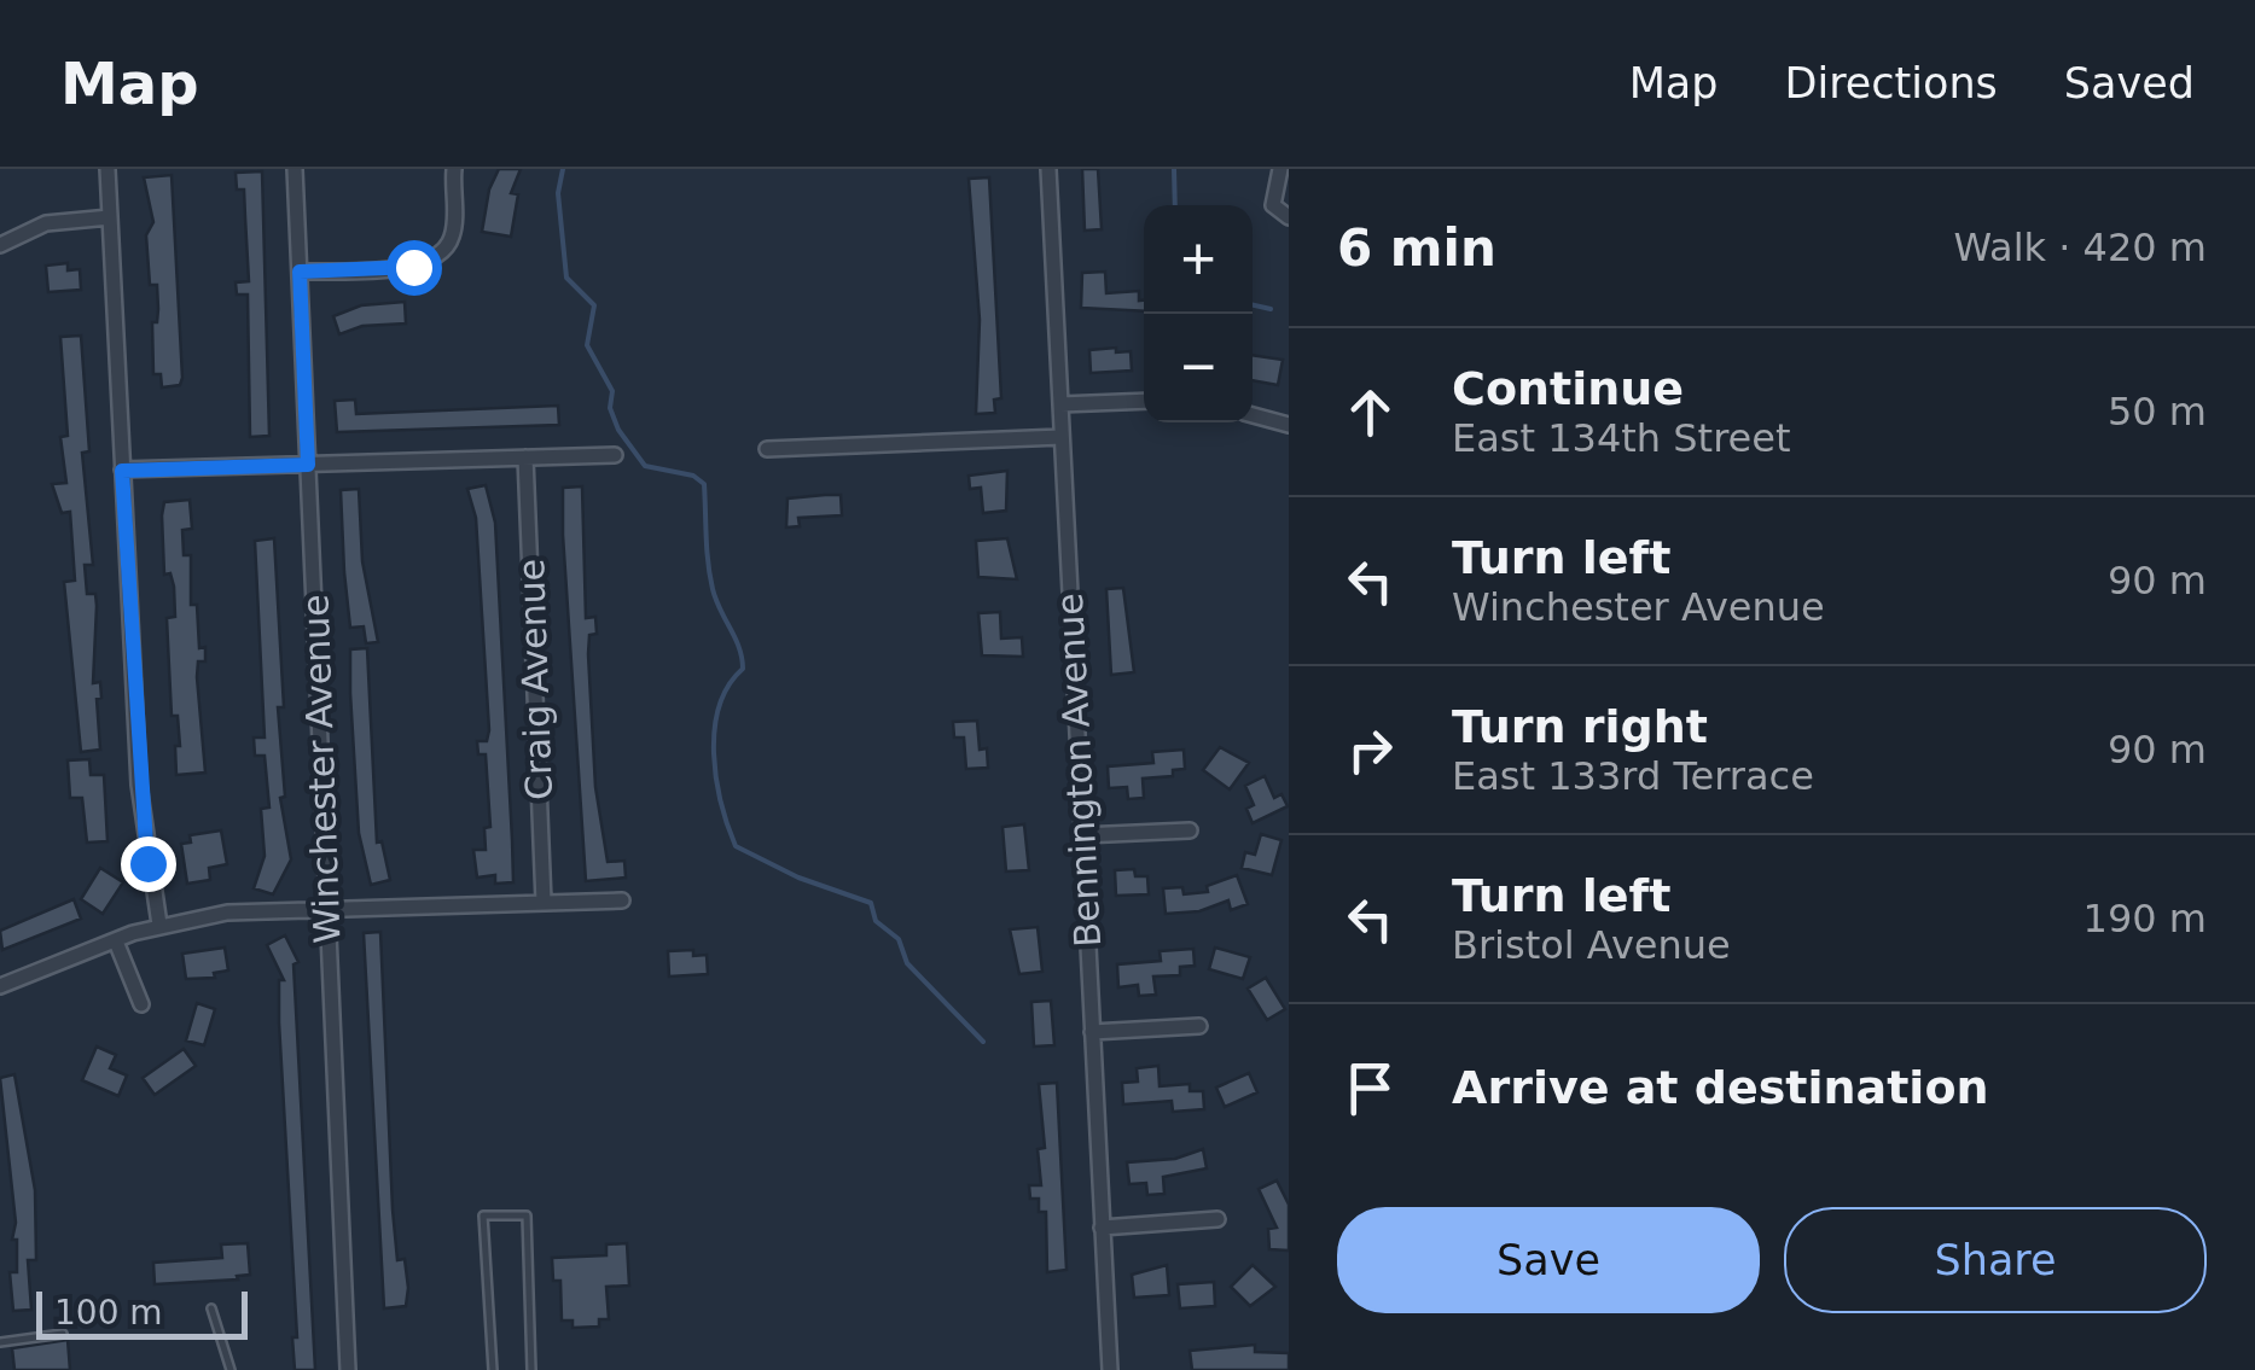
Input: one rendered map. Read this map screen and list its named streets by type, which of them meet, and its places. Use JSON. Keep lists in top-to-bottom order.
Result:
{
  "streets": {
    "street": ["Craig Avenue", "Winchester Avenue", "Bennington Avenue"]
  },
  "scale_bar": "100 m",
  "page": {
    "header": "Map",
    "nav": ["Map", "Directions", "Saved"],
    "heading": ["6 min", "Walk · 420 m"],
    "map_buttons": ["+", "−"],
    "list": [
      ["Continue", "East 134th Street", "50 m"],
      ["Turn left", "Winchester Avenue", "90 m"],
      ["Turn right", "East 133rd Terrace", "90 m"],
      ["Turn left", "Bristol Avenue", "190 m"],
      "Arrive at destination"
    ],
    "buttons": ["Save", "Share"],
    "scale": "100 m"
  }
}
